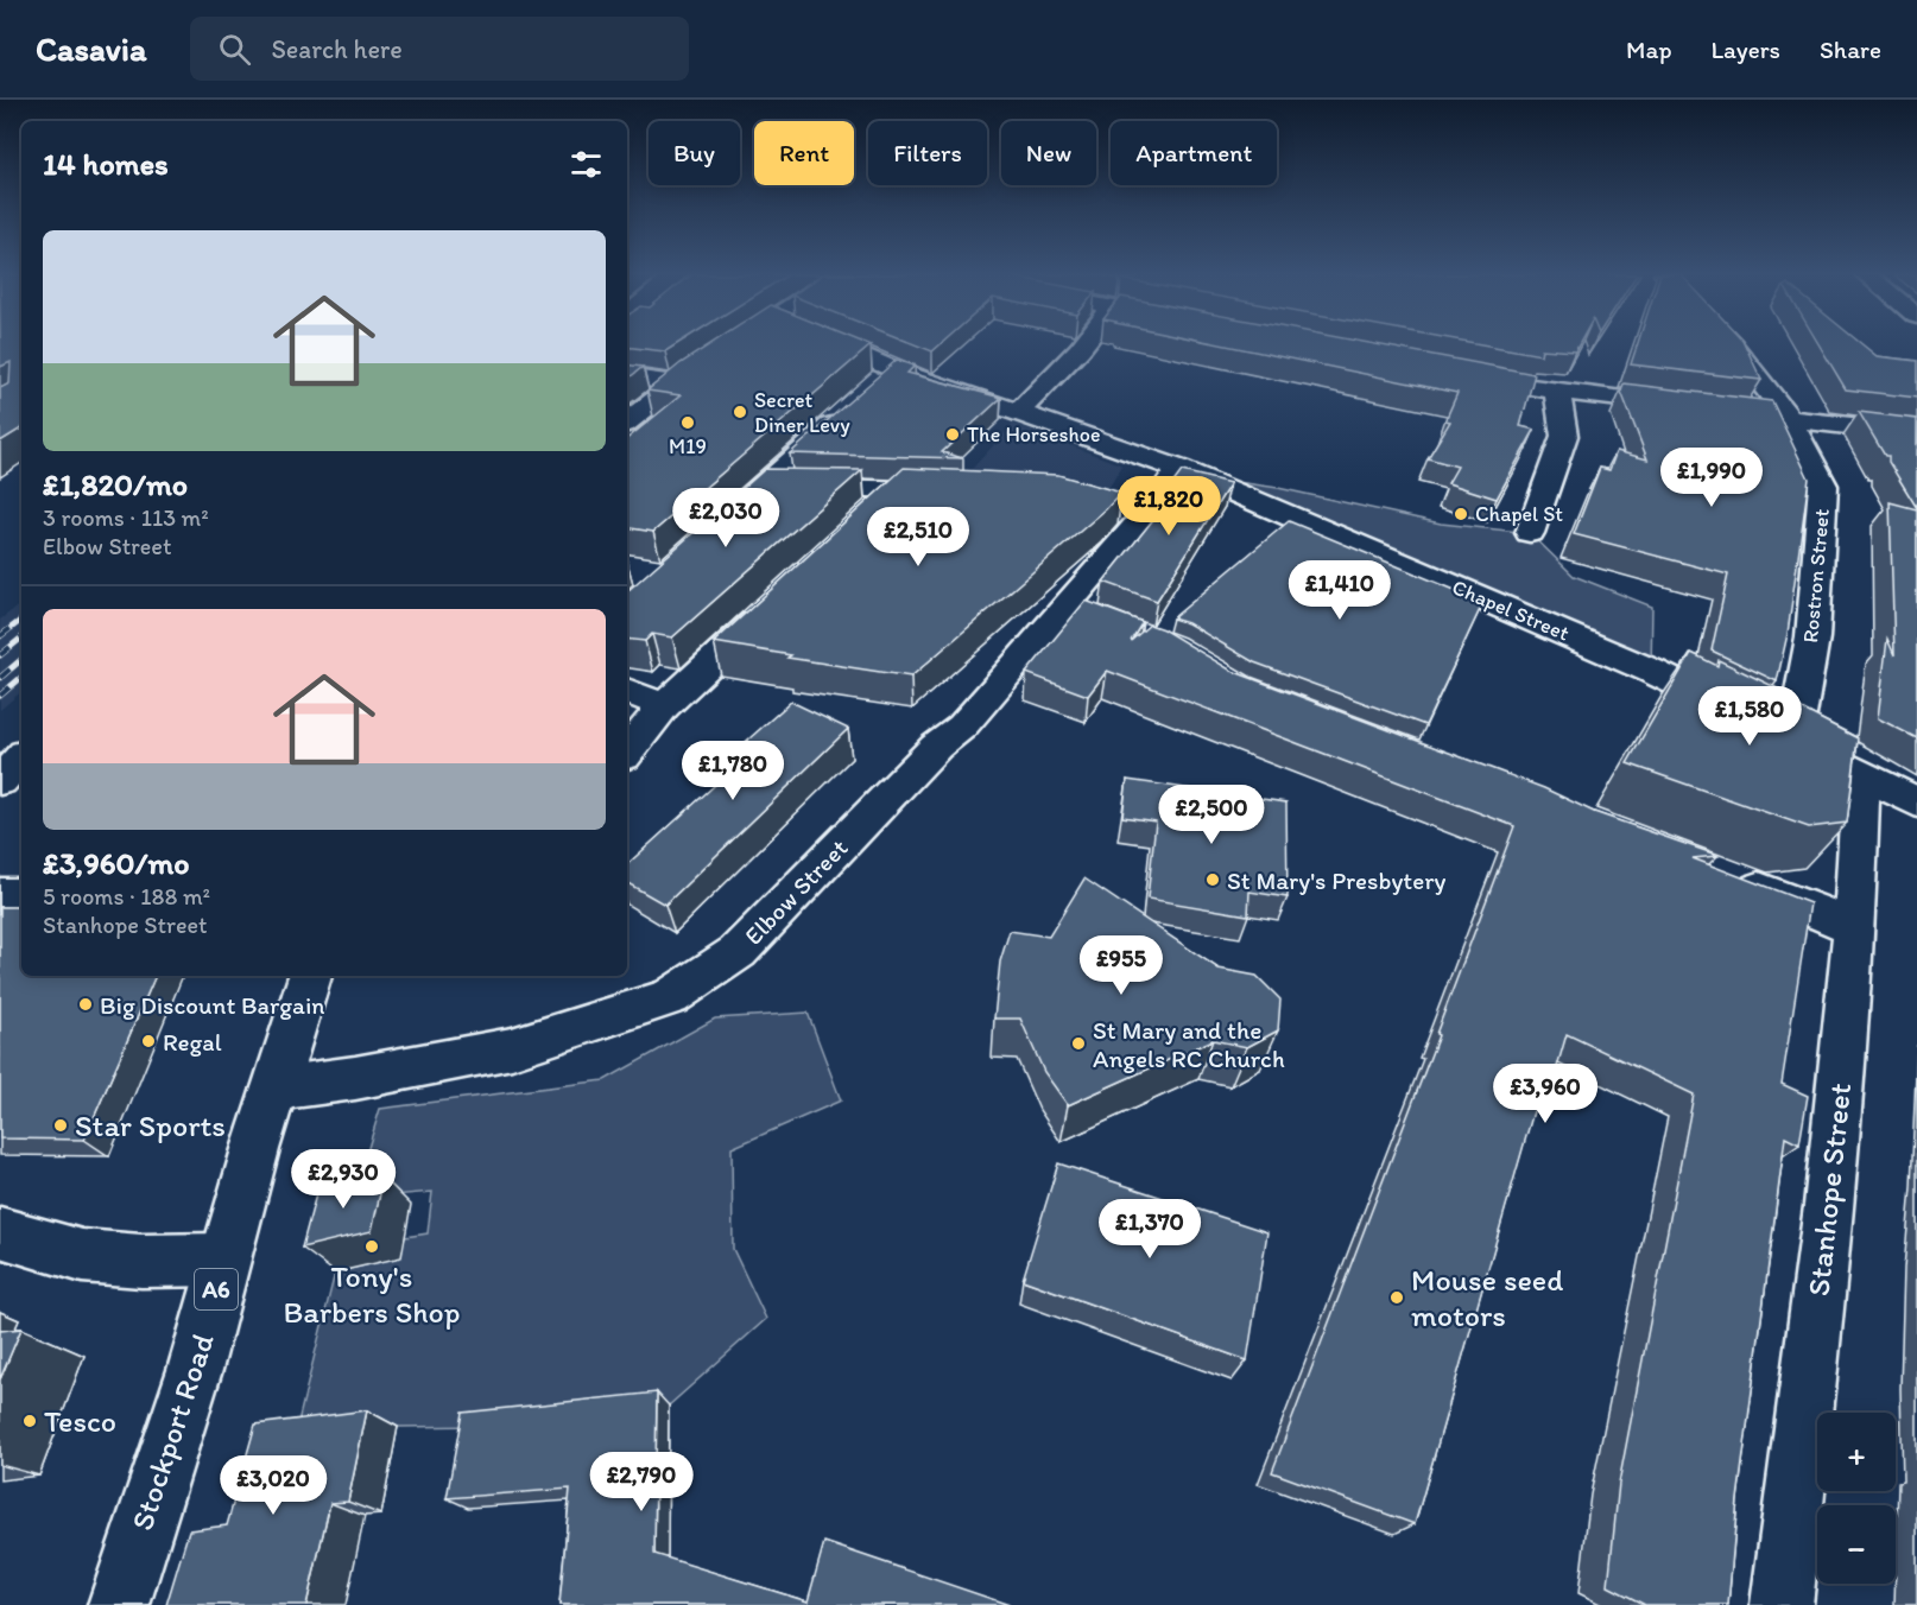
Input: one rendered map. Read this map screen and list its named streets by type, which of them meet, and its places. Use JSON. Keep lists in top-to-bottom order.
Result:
{
  "streets": {
    "main road": [
      "Rostron Street",
      "Chapel Street",
      "Elbow Street",
      "Stanhope Street",
      "A6",
      "Stockport Road"
    ]
  },
  "crossings": [
    ["Rostron Street", "Chapel Street"],
    ["Chapel Street", "Elbow Street"],
    ["Chapel Street", "Stanhope Street"],
    ["Elbow Street", "Stockport Road"]
  ],
  "places": [
    "Secret Diner Levy",
    "M19",
    "The Horseshoe",
    "Chapel St",
    "St Mary's Presbytery",
    "Big Discount Bargain",
    "Regal",
    "St Mary and the Angels RC Church",
    "Star Sports",
    "Tony's Barbers Shop",
    "Mouse seed motors",
    "Tesco"
  ],
  "page": {
    "header": "Casavia",
    "search": "Search here",
    "nav": ["Map", "Layers", "Share"],
    "chip": [
      "Buy",
      "Rent",
      "Filters",
      "New",
      "Apartment"
    ],
    "heading": "14 homes",
    "list": [
      {
        "name": "£1,820/mo",
        "note": "3 rooms · 113 m² · Elbow Street"
      },
      {
        "name": "£3,960/mo",
        "note": "5 rooms · 188 m² · Stanhope Street"
      }
    ],
    "price": [
      "£1,990",
      "£1,820",
      "£2,030",
      "£2,510",
      "£1,410",
      "£1,580",
      "£1,780",
      "£2,500",
      "£955",
      "£3,960",
      "£2,930",
      "£1,370",
      "£2,790",
      "£3,020"
    ],
    "map_buttons": ["+", "−"]
  }
}
